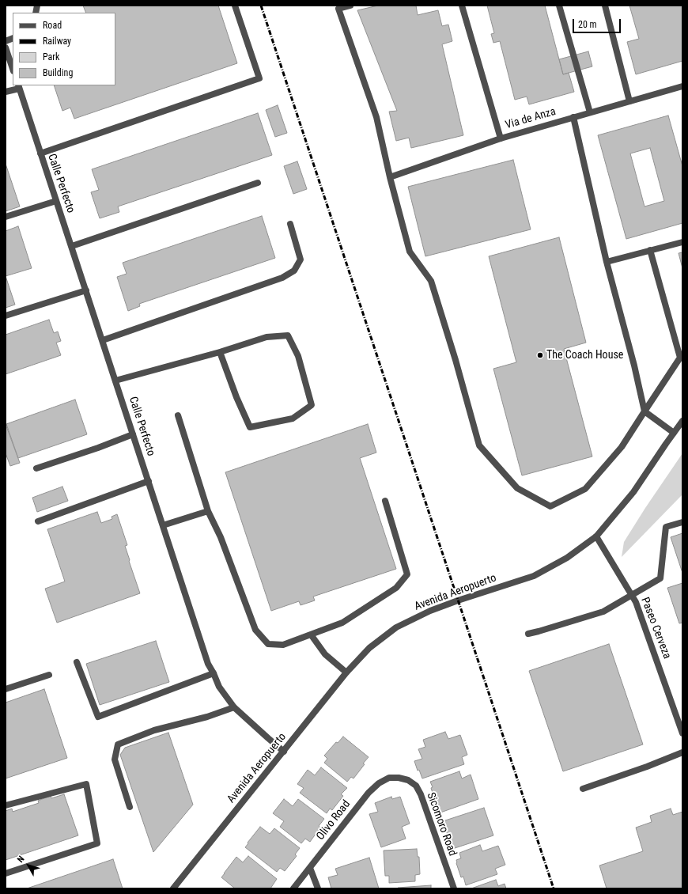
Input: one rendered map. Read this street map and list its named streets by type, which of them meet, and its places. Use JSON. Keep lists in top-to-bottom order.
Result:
{
  "streets": {
    "street": [
      "Via de Anza",
      "Calle Perfecto",
      "Avenida Aeropuerto",
      "Paseo Cerveza",
      "Olivo Road",
      "Sicomoro Road"
    ]
  },
  "crossings": [
    ["Calle Perfecto", "Avenida Aeropuerto"],
    ["Avenida Aeropuerto", "Paseo Cerveza"],
    ["Olivo Road", "Sicomoro Road"]
  ],
  "places": ["The Coach House"],
  "legend": [
    "Road",
    "Railway",
    "Park",
    "Building"
  ],
  "scale_bar": "20 m",
  "north": "top left"
}
